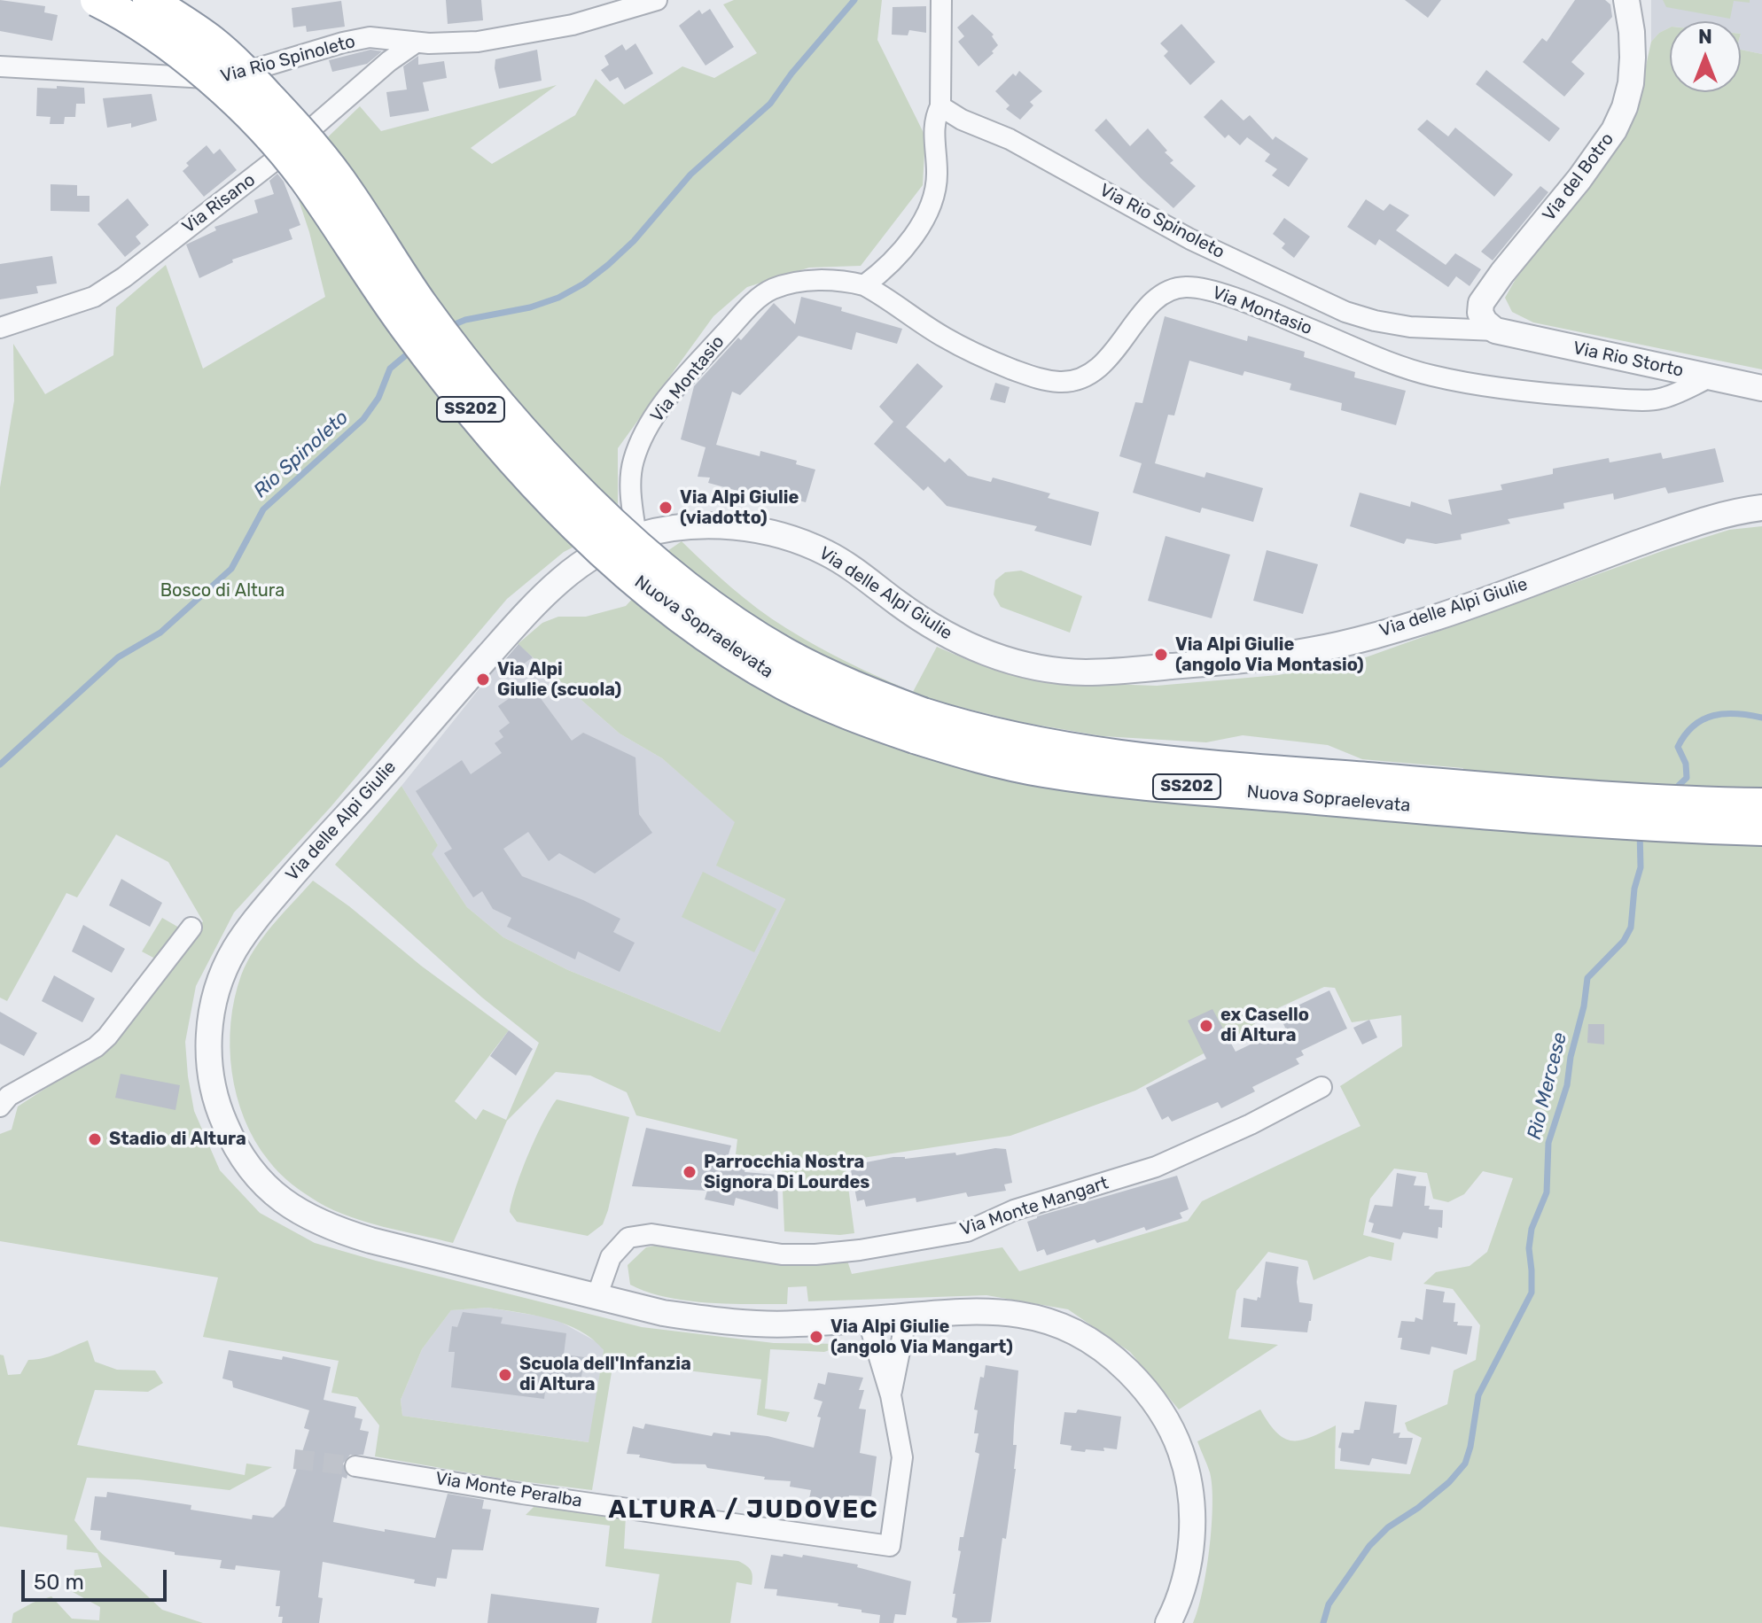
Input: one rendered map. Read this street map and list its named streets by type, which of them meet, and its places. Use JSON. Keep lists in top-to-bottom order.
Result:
{
  "streets": {
    "highway": ["SS202", "Nuova Sopraelevata"],
    "street": [
      "Via Rio Spinoleto",
      "Via del Botro",
      "Via Risano",
      "Via Montasio",
      "Via Rio Storto",
      "Via delle Alpi Giulie",
      "Via Monte Mangart",
      "Via Monte Peralba"
    ]
  },
  "crossings": [
    ["Via Rio Spinoleto", "Via del Botro"],
    ["Via Rio Spinoleto", "Via Risano"],
    ["Via Rio Spinoleto", "Via Rio Storto"],
    ["Via del Botro", "Via Rio Storto"],
    ["Via Montasio", "Via Rio Storto"],
    ["Via Montasio", "Via delle Alpi Giulie"],
    ["Via delle Alpi Giulie", "Via Monte Mangart"],
    ["Via delle Alpi Giulie", "Via Monte Peralba"]
  ],
  "districts": ["ALTURA / JUDOVEC"],
  "water": ["Rio Spinoleto", "Rio Mercese"],
  "parks": ["Bosco di Altura"],
  "places": [
    "Via Alpi Giulie (viadotto)",
    "Via Alpi Giulie (angolo Via Montasio)",
    "Via Alpi Giulie (scuola)",
    "ex Casello di Altura",
    "Stadio di Altura",
    "Parrocchia Nostra Signora Di Lourdes",
    "Via Alpi Giulie (angolo Via Mangart)",
    "Scuola dell'Infanzia di Altura"
  ],
  "scale_bar": "50 m",
  "north": "top"
}
